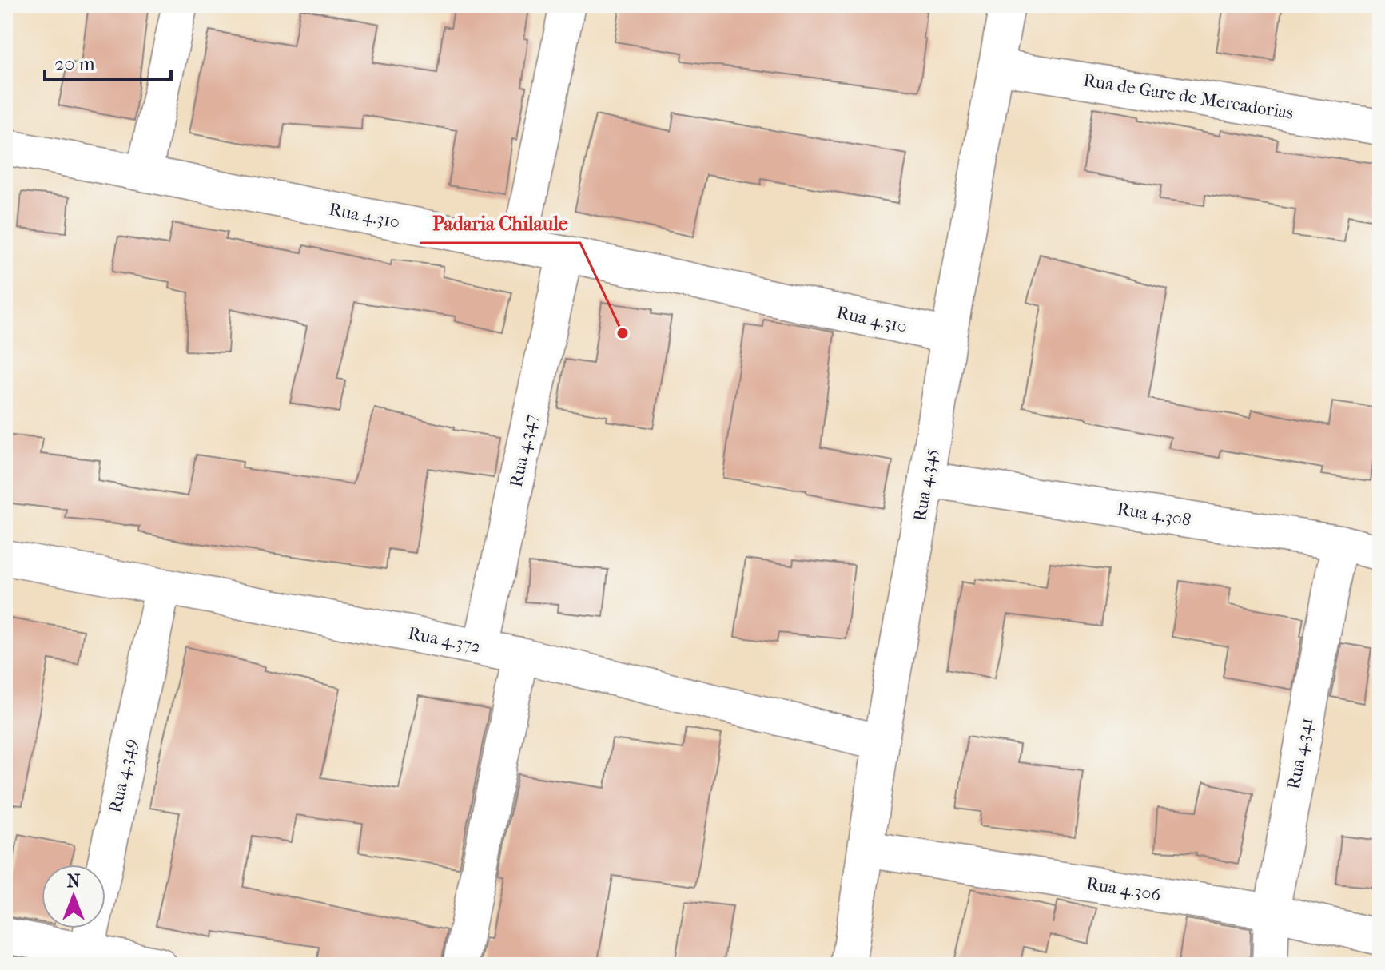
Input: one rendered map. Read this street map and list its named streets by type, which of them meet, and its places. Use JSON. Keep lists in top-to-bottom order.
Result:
{
  "streets": {
    "street": [
      "Rua de Gare de Mercadorias",
      "Rua 4.310",
      "Rua 4.347",
      "Rua 4.345",
      "Rua 4.308",
      "Rua 4.372",
      "Rua 4.341",
      "Rua 4.349",
      "Rua 4.306"
    ]
  },
  "crossings": [
    ["Rua de Gare de Mercadorias", "Rua 4.345"],
    ["Rua 4.310", "Rua 4.347"],
    ["Rua 4.310", "Rua 4.345"],
    ["Rua 4.347", "Rua 4.372"],
    ["Rua 4.345", "Rua 4.308"],
    ["Rua 4.345", "Rua 4.372"],
    ["Rua 4.345", "Rua 4.306"],
    ["Rua 4.308", "Rua 4.341"],
    ["Rua 4.372", "Rua 4.349"],
    ["Rua 4.341", "Rua 4.306"]
  ],
  "places": ["Padaria Chilaule"],
  "scale_bar": "20 m",
  "north": "top"
}
